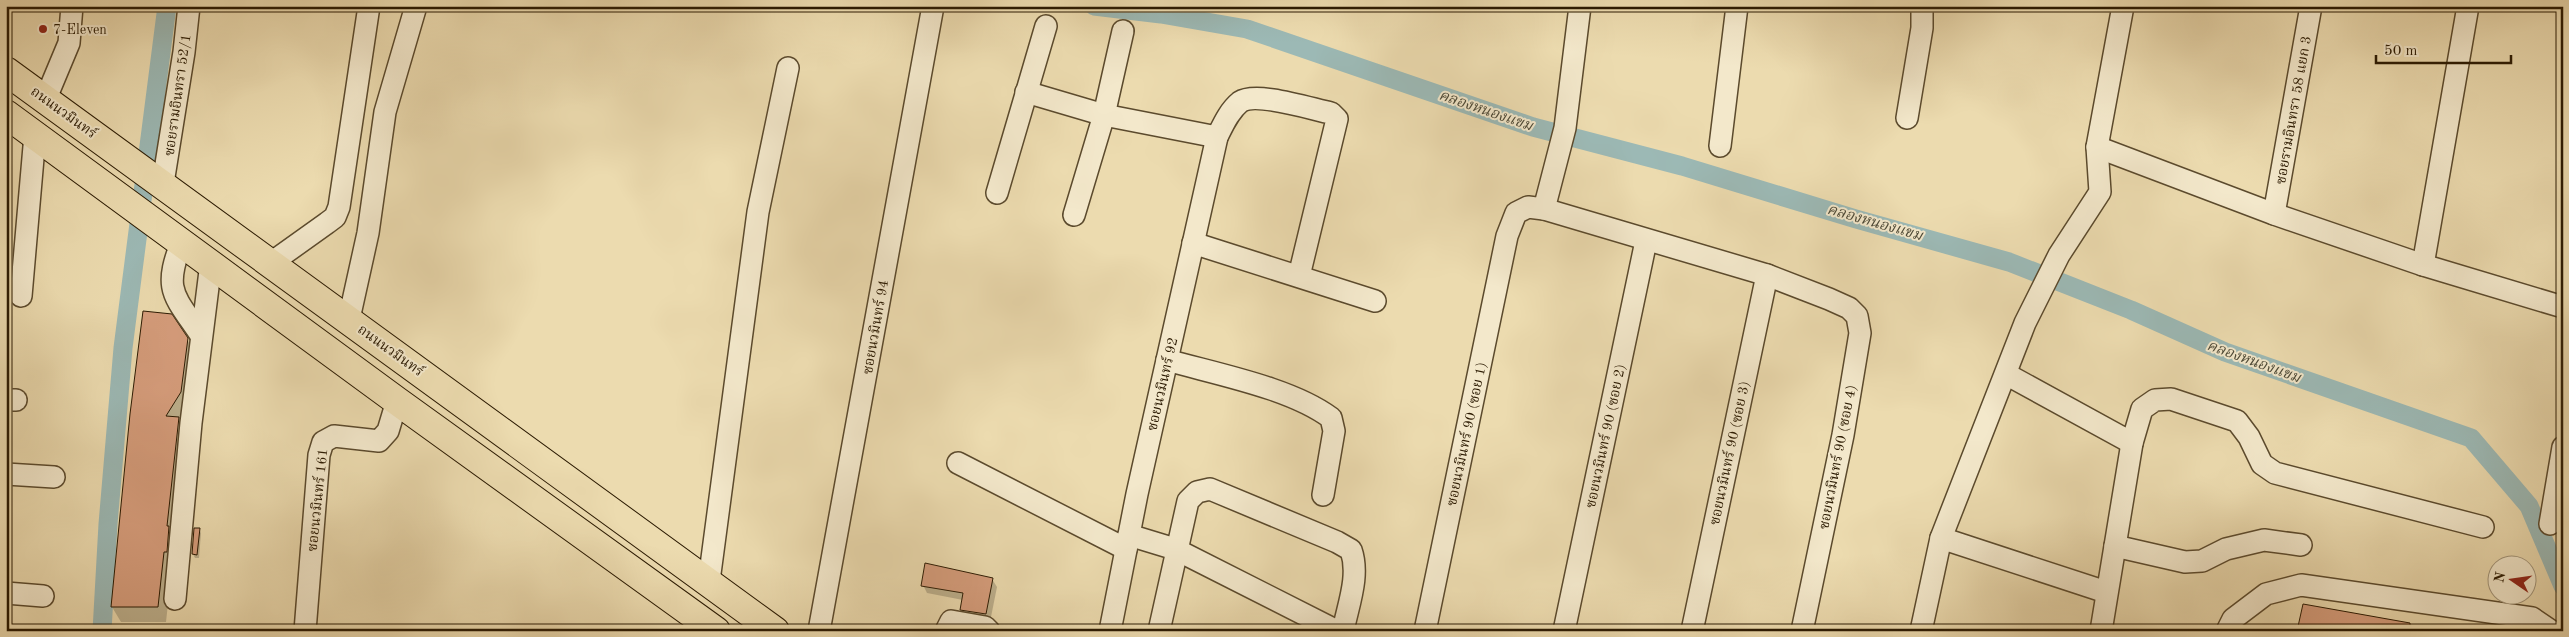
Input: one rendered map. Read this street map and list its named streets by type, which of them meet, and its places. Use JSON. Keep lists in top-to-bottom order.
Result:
{
  "streets": {
    "main road": ["ถนนนวมินทร์"],
    "street": [
      "ซอยรามอินทรา 52/1",
      "ซอยรามอินทรา 58 แยก 3",
      "ซอยนวมินทร์ 94",
      "ซอยนวมินทร์ 92",
      "ซอยนวมินทร์ 90 (ซอย 1)",
      "ซอยนวมินทร์ 90 (ซอย 2)",
      "ซอยนวมินทร์ 90 (ซอย 3)",
      "ซอยนวมินทร์ 90 (ซอย 4)",
      "ซอยนวมินทร์ 161"
    ]
  },
  "crossings": [
    ["ซอยรามอินทรา 52/1", "ถนนนวมินทร์"],
    ["ซอยนวมินทร์ 90 (ซอย 3)", "ซอยนวมินทร์ 90 (ซอย 4)"]
  ],
  "water": ["คลองหนองแขม"],
  "places": ["7-Eleven"],
  "scale_bar": "50 m",
  "north": "left"
}
